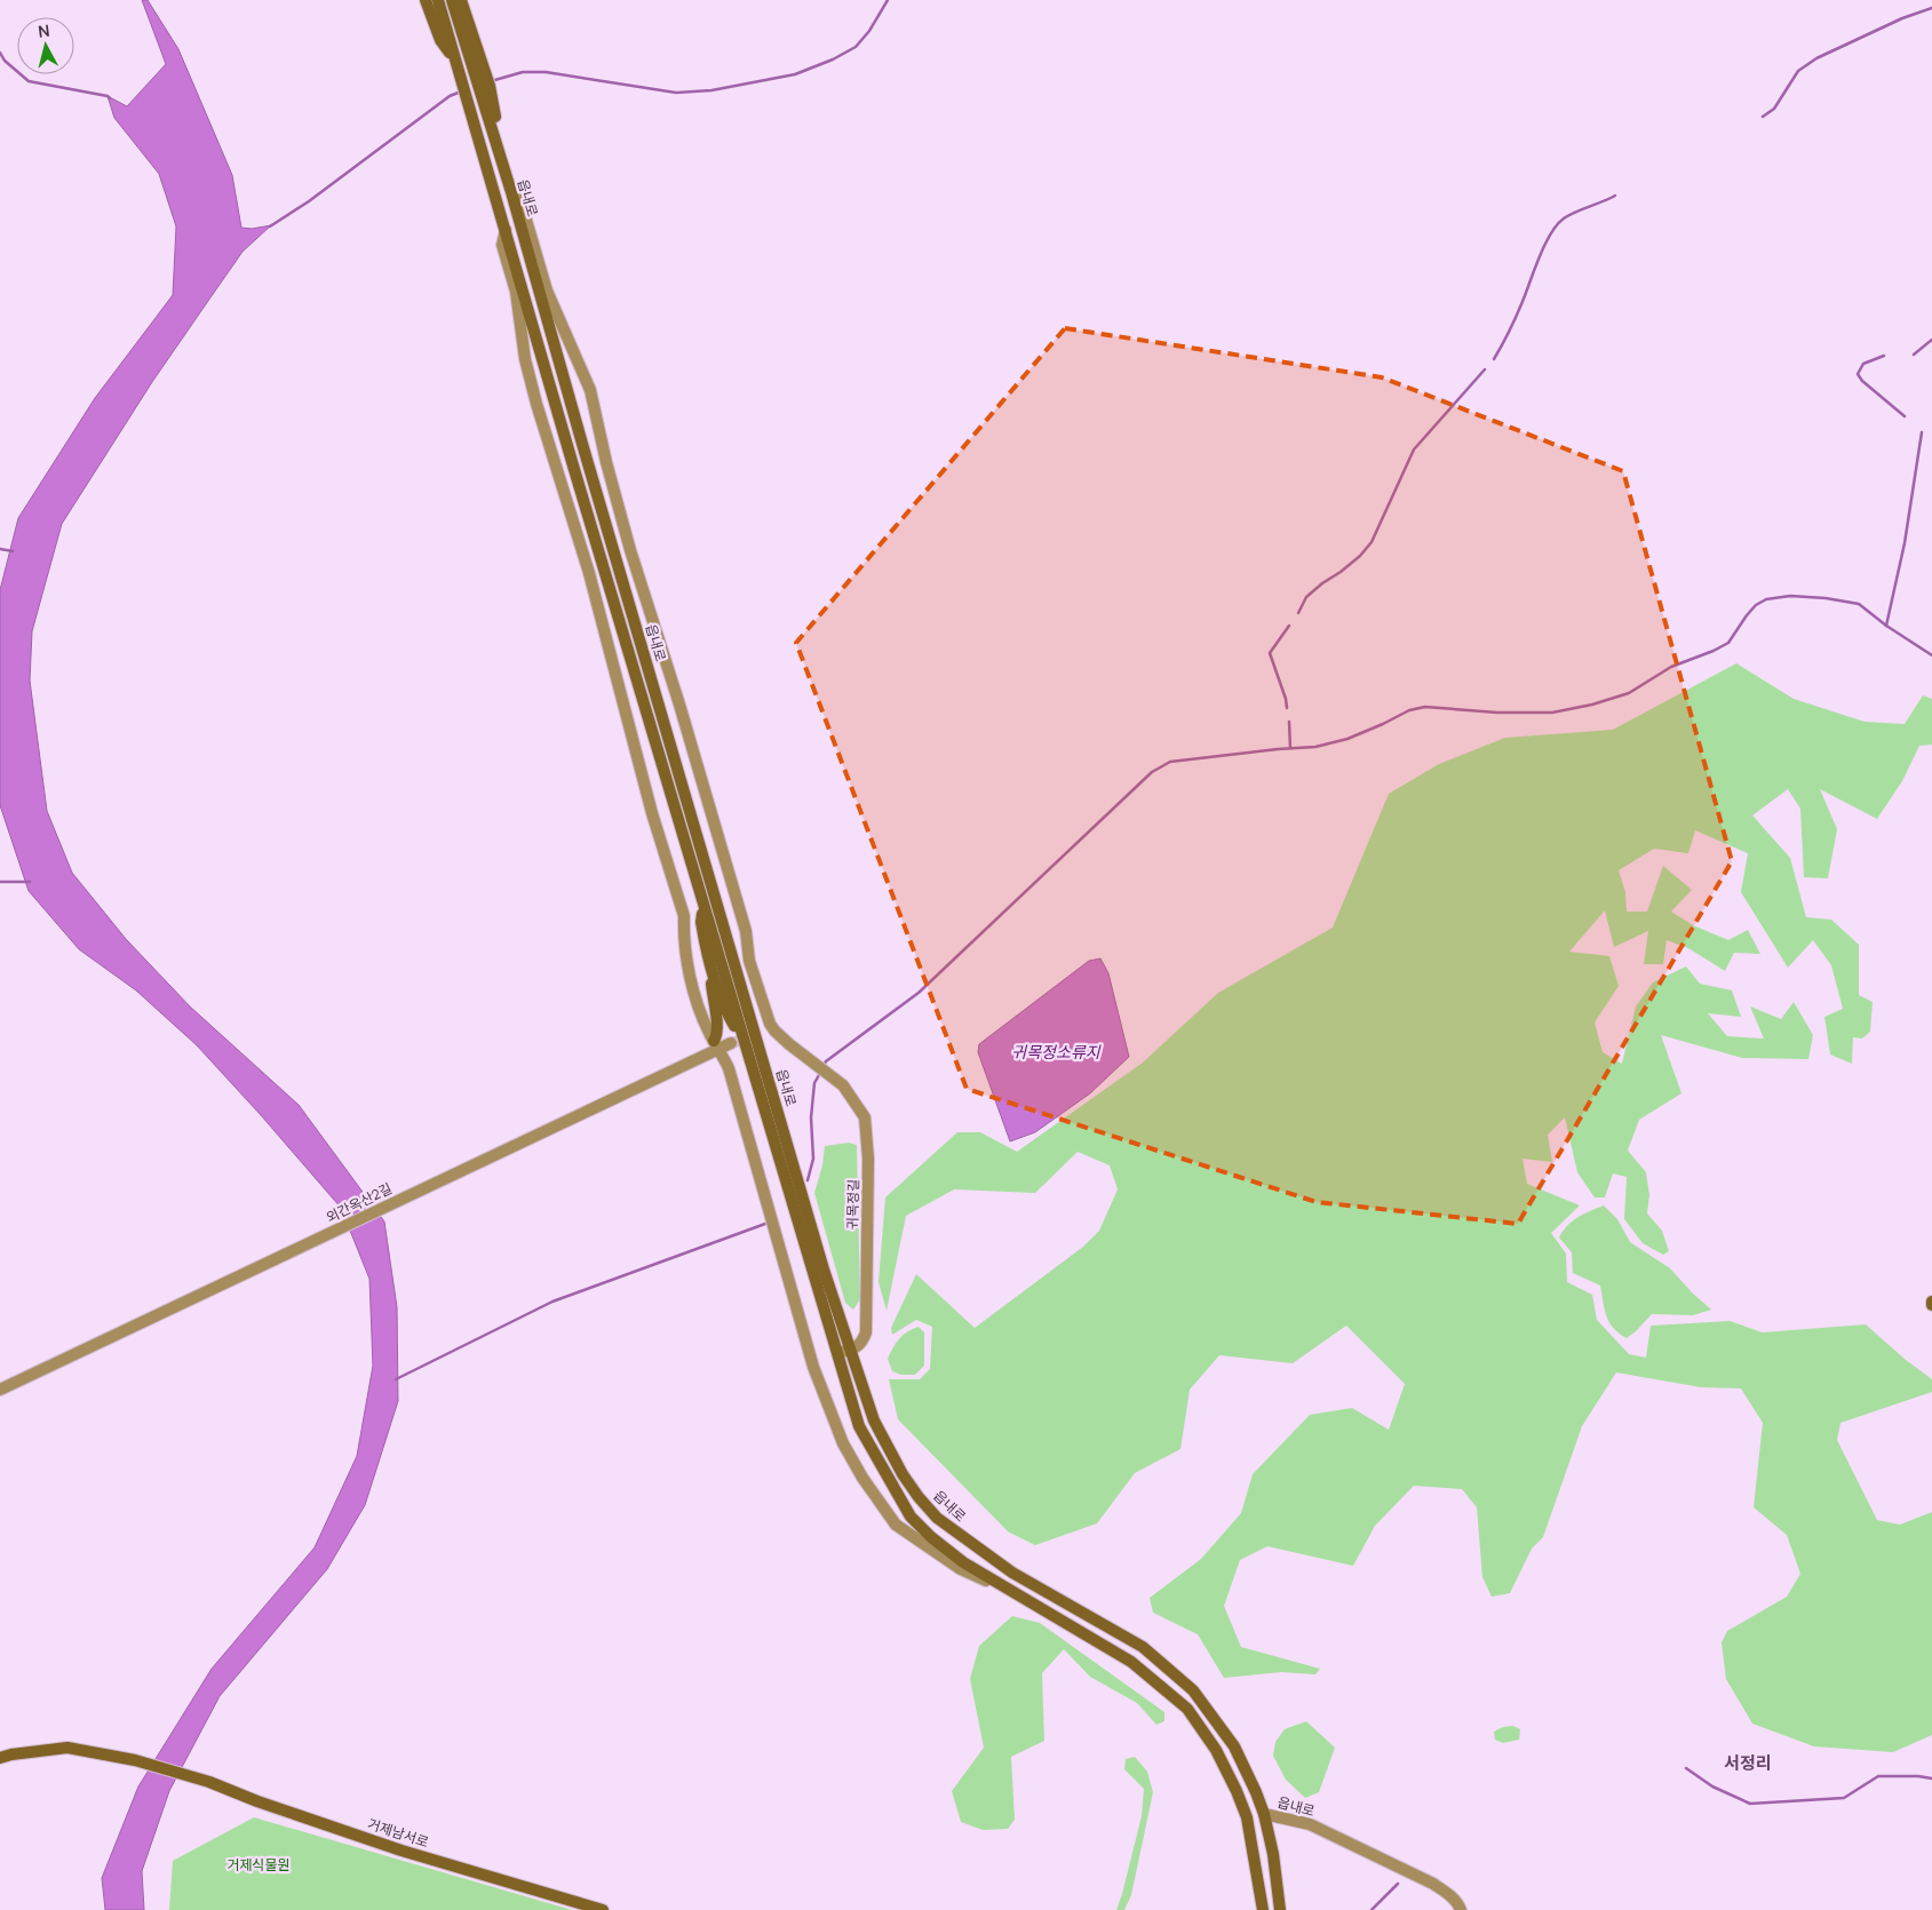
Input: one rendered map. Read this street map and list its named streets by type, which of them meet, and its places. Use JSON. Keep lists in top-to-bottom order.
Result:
{
  "streets": {
    "street": [
      "읍내로",
      "외간옥산2길",
      "귀목정길",
      "거제남서로"
    ]
  },
  "crossings": [
    ["읍내로", "귀목정길"]
  ],
  "districts": ["서정리"],
  "water": ["귀목정소류지"],
  "parks": ["거제식물원"],
  "north": "top"
}
